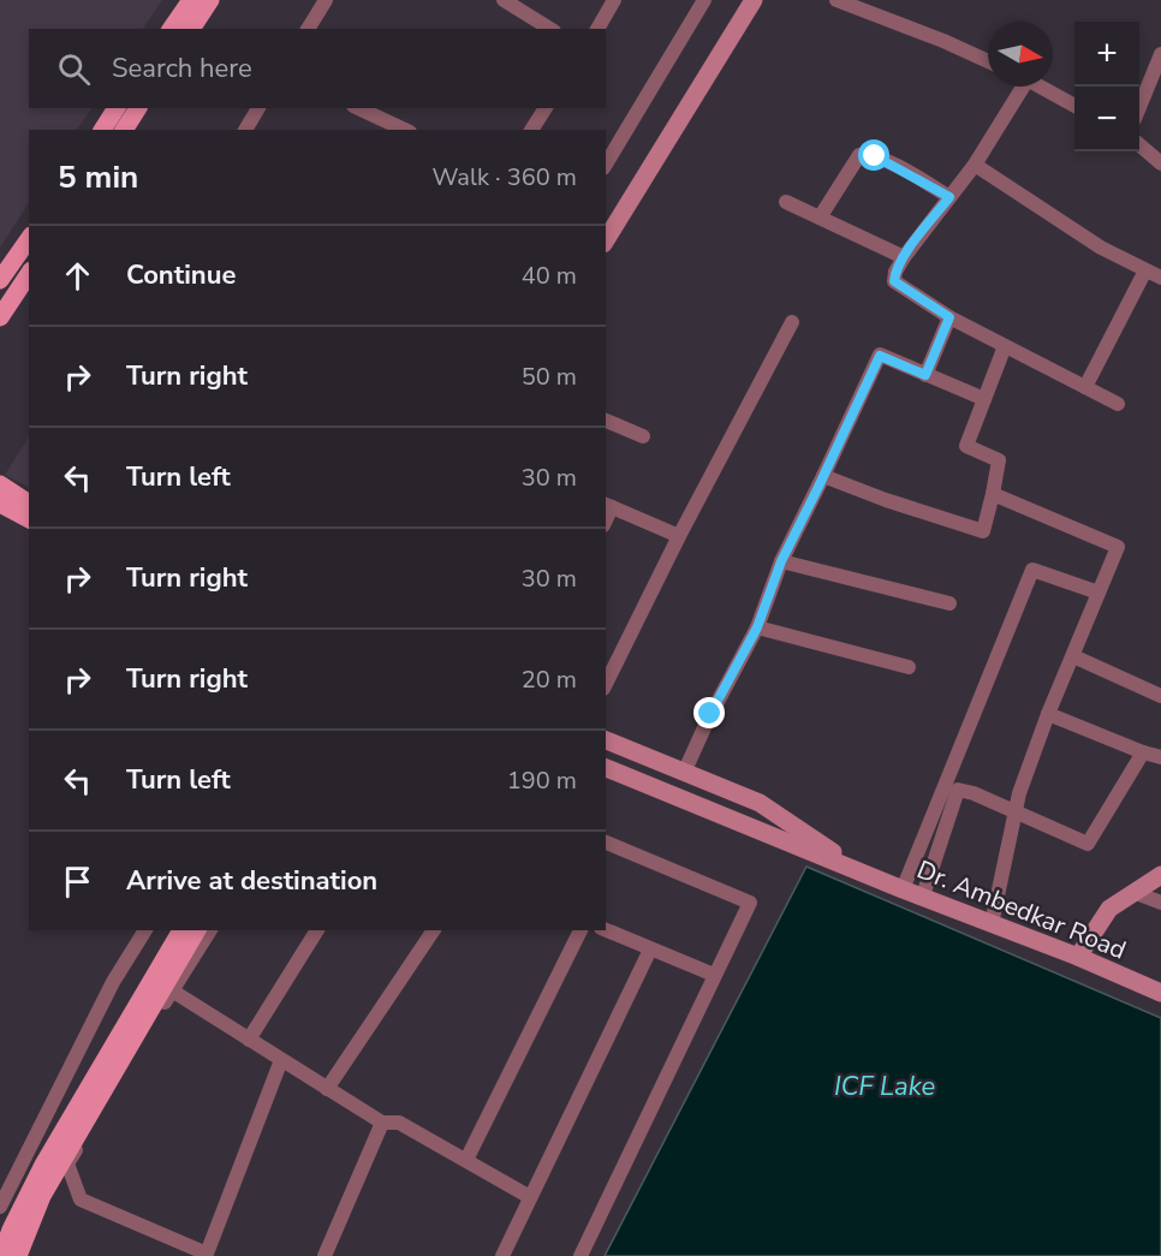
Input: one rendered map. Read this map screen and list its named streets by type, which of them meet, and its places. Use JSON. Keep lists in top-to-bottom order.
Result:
{
  "streets": {
    "main road": ["Dr. Ambedkar Road"]
  },
  "water": ["ICF Lake"],
  "north": "right",
  "page": {
    "map_buttons": ["+", "−"],
    "search": "Search here",
    "heading": ["5 min", "Walk · 360 m"],
    "list": [
      ["Continue", "40 m"],
      ["Turn right", "50 m"],
      ["Turn left", "30 m"],
      ["Turn right", "30 m"],
      ["Turn right", "20 m"],
      ["Turn left", "190 m"],
      "Arrive at destination"
    ]
  }
}
